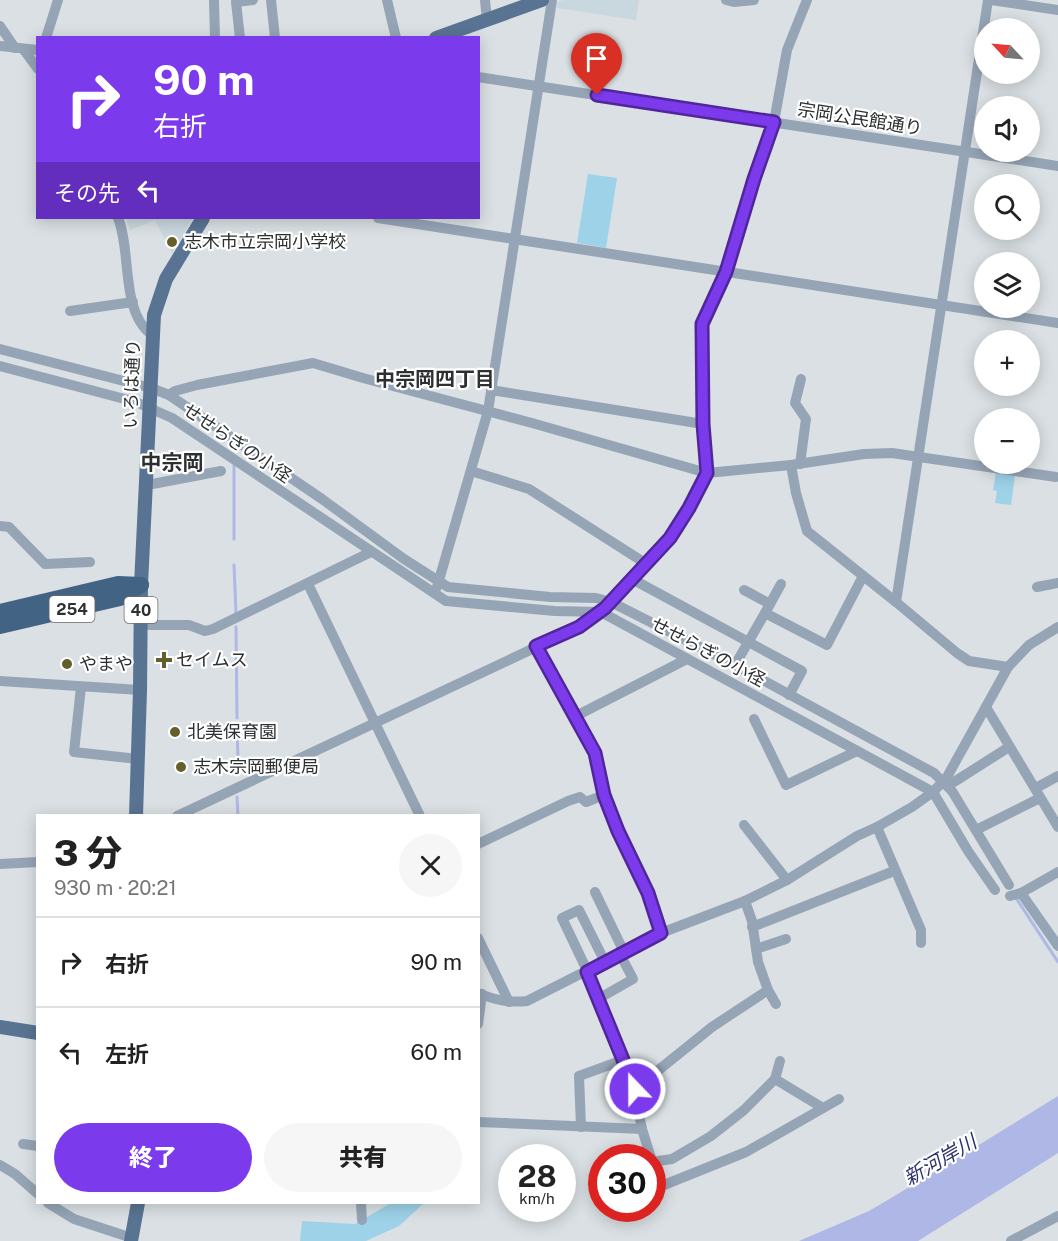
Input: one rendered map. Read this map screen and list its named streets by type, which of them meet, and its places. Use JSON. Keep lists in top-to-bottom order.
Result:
{
  "streets": {
    "highway": ["254"],
    "main road": ["いろは通り", "40"],
    "street": ["宗岡公民館通り", "せせらぎの小径"]
  },
  "crossings": [
    ["いろは通り", "せせらぎの小径"],
    ["いろは通り", "254"]
  ],
  "districts": ["中宗岡四丁目", "中宗岡"],
  "water": ["新河岸川"],
  "places": {
    "other": [
      "志木市立宗岡小学校",
      "やまや",
      "北美保育園",
      "志木宗岡郵便局"
    ],
    "health": ["セイムス"]
  },
  "north": "top left",
  "page": {
    "map_buttons": ["+", "−"],
    "turn": ["90 m", "右折"],
    "then": "その先",
    "heading": ["3 分", "930 m · 20:21"],
    "list": [
      {
        "name": "右折",
        "value": "90 m"
      },
      {
        "name": "左折",
        "value": "60 m"
      }
    ],
    "buttons": ["終了", "共有"],
    "speed": "28 km/h",
    "limit": "30"
  }
}
